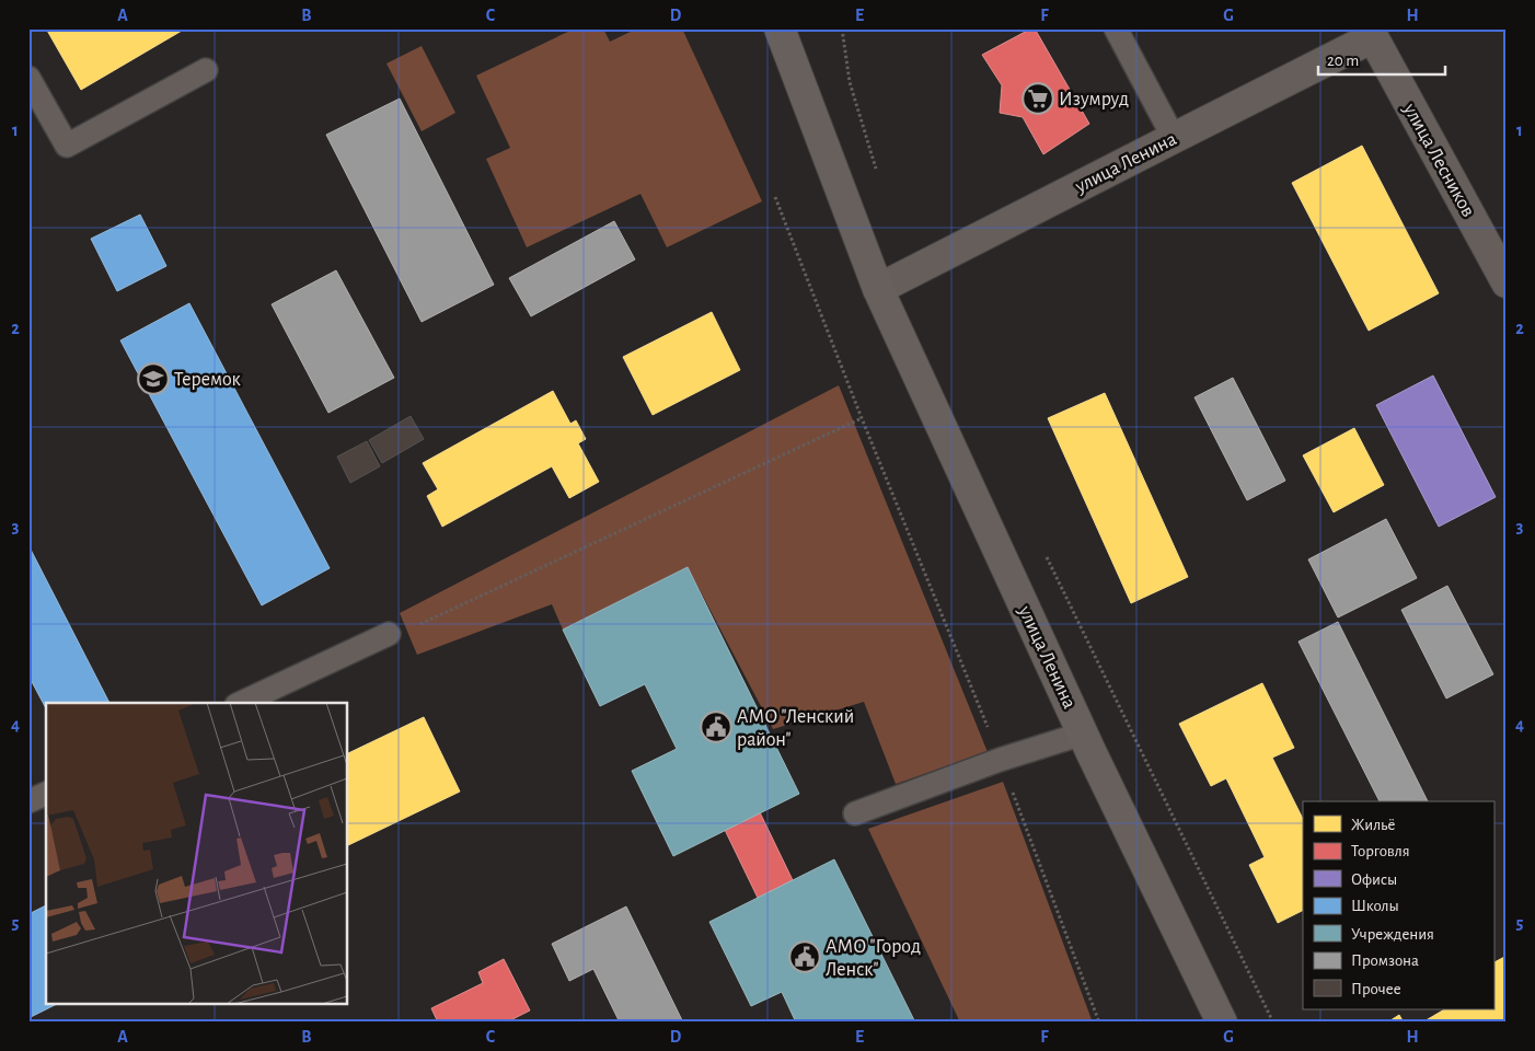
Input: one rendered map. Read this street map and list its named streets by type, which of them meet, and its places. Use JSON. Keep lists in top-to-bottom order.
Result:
{
  "streets": {
    "main road": ["улица Ленина"],
    "street": ["улица Лесников"]
  },
  "crossings": [
    ["улица Лесников", "улица Ленина"]
  ],
  "places": {
    "supermarket": ["Изумруд"],
    "school or university": ["Теремок"],
    "public building": ["АМО \"Ленский район\"", "АМО \"Город Ленск\""]
  },
  "legend": [
    "Жильё",
    "Торговля",
    "Офисы",
    "Школы",
    "Учреждения",
    "Промзона",
    "Прочее"
  ],
  "scale_bar": "20 m",
  "grid": {
    "columns": [
      "A",
      "B",
      "C",
      "D",
      "E",
      "F",
      "G",
      "H"
    ],
    "rows": [
      "1",
      "2",
      "3",
      "4",
      "5"
    ]
  }
}
